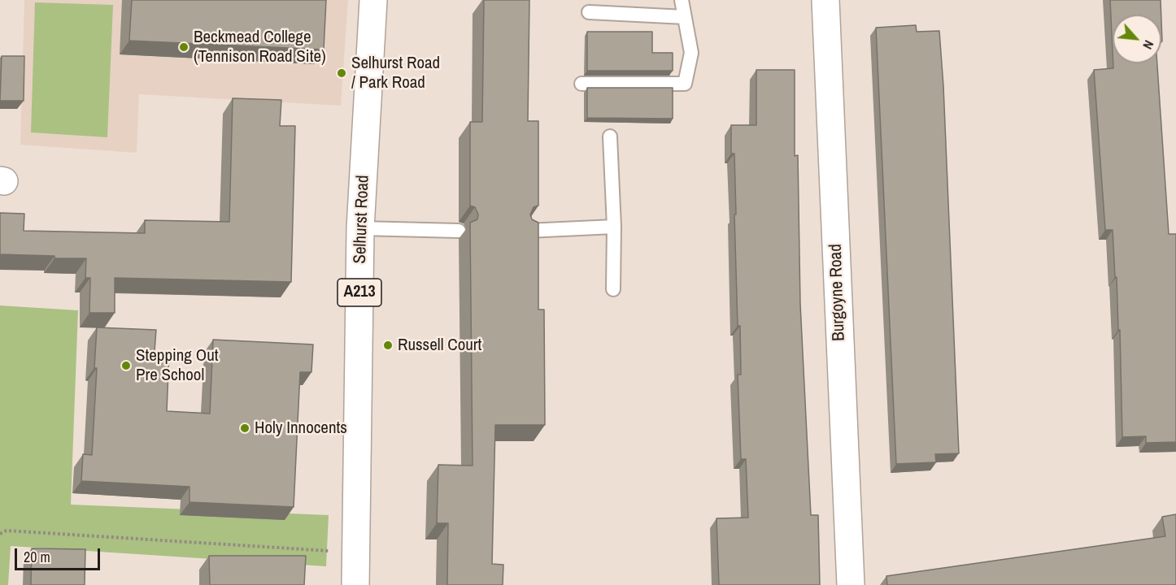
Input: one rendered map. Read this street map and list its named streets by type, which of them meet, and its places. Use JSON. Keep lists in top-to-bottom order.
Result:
{
  "streets": {
    "main road": ["Selhurst Road", "A213", "Burgoyne Road"]
  },
  "places": [
    "Beckmead College (Tennison Road Site)",
    "Selhurst Road / Park Road",
    "Russell Court",
    "Stepping Out Pre School",
    "Holy Innocents"
  ],
  "scale_bar": "20 m",
  "north": "bottom right"
}
